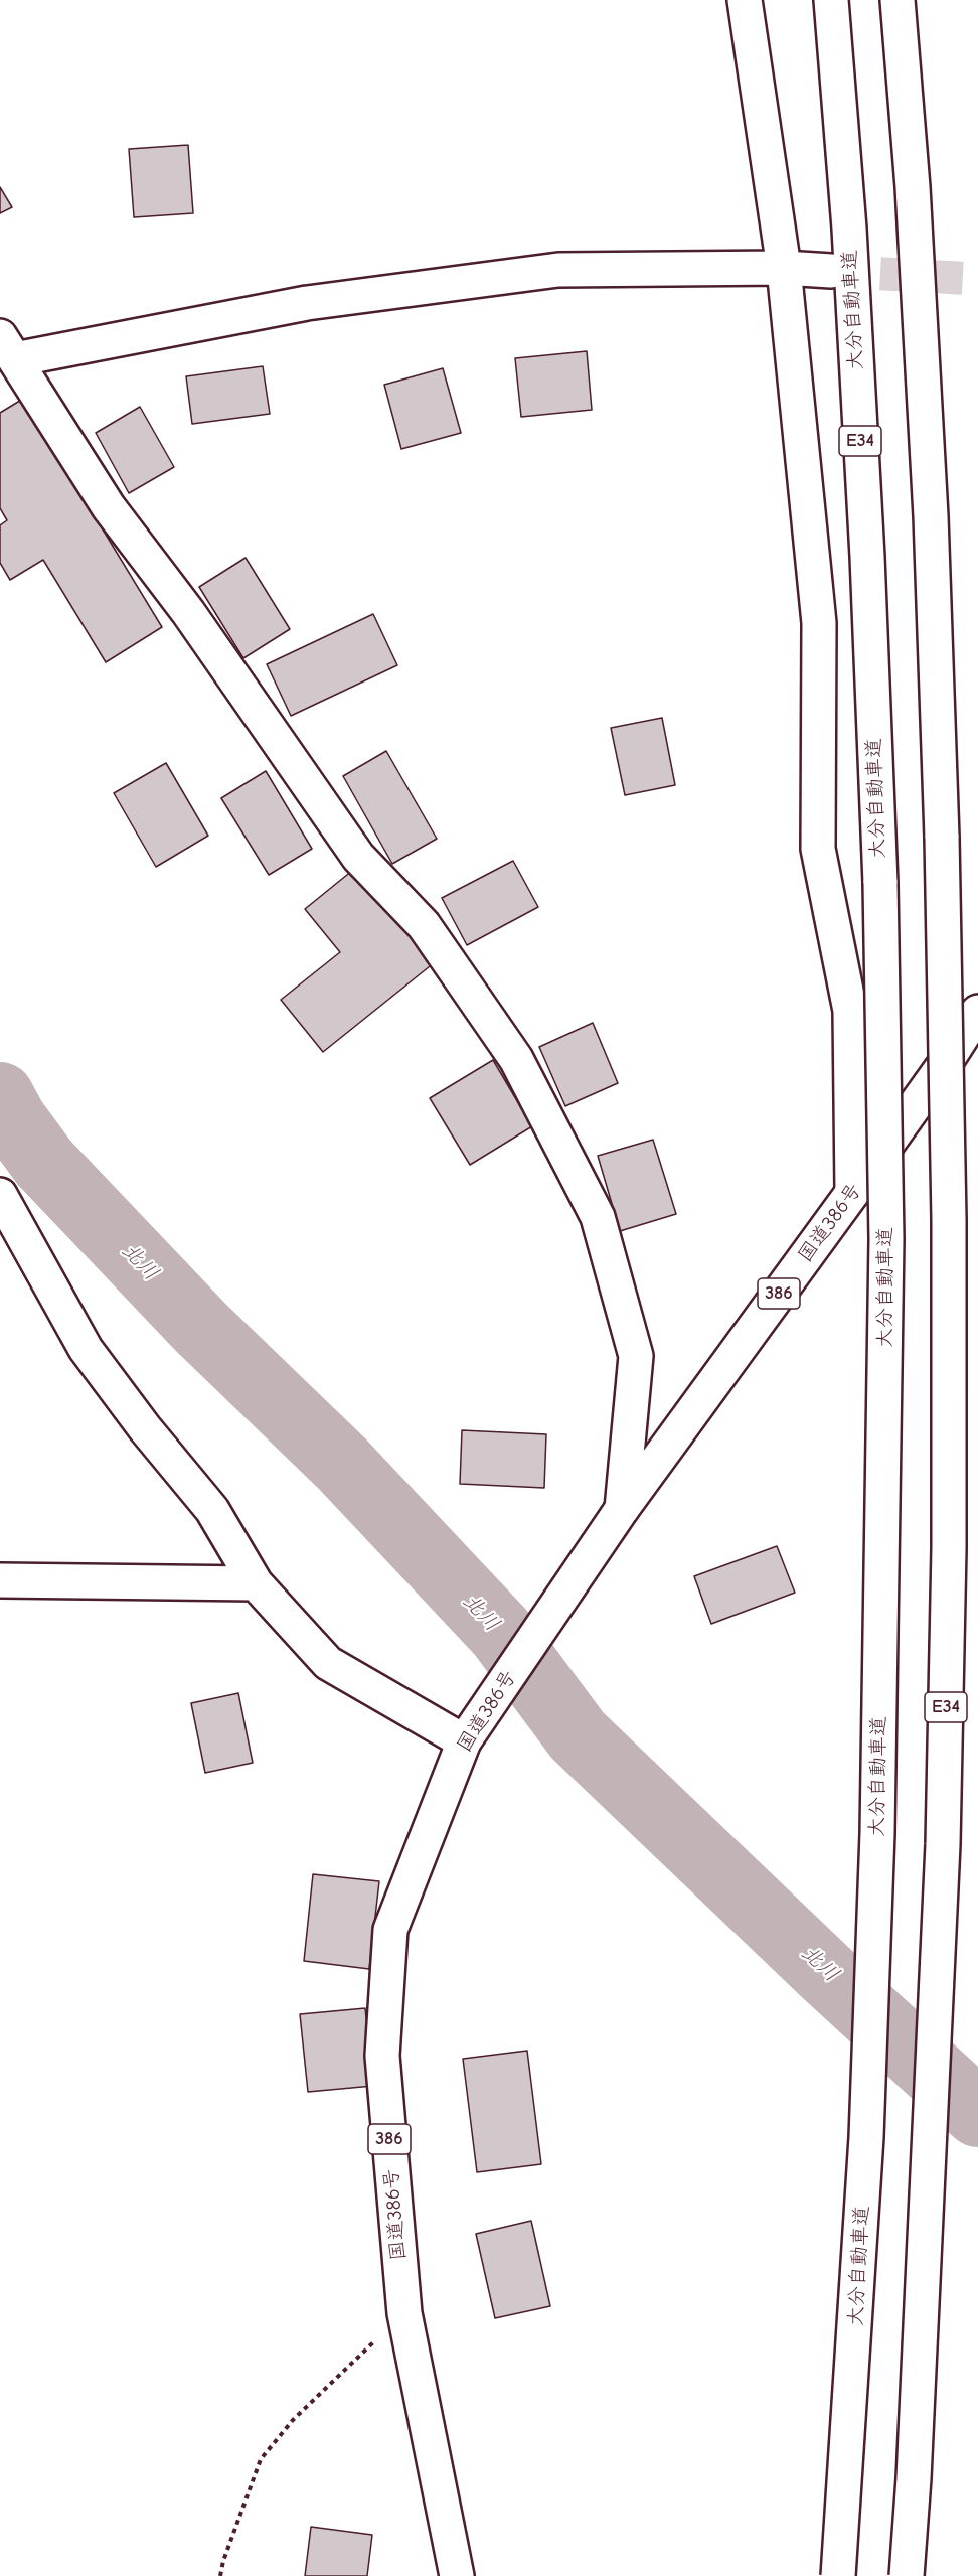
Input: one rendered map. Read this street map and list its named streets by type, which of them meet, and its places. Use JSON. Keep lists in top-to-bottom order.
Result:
{
  "streets": {
    "main road": [
      "大分自動車道",
      "E34",
      "国道386号",
      "386"
    ]
  },
  "water": ["北川"]
}
